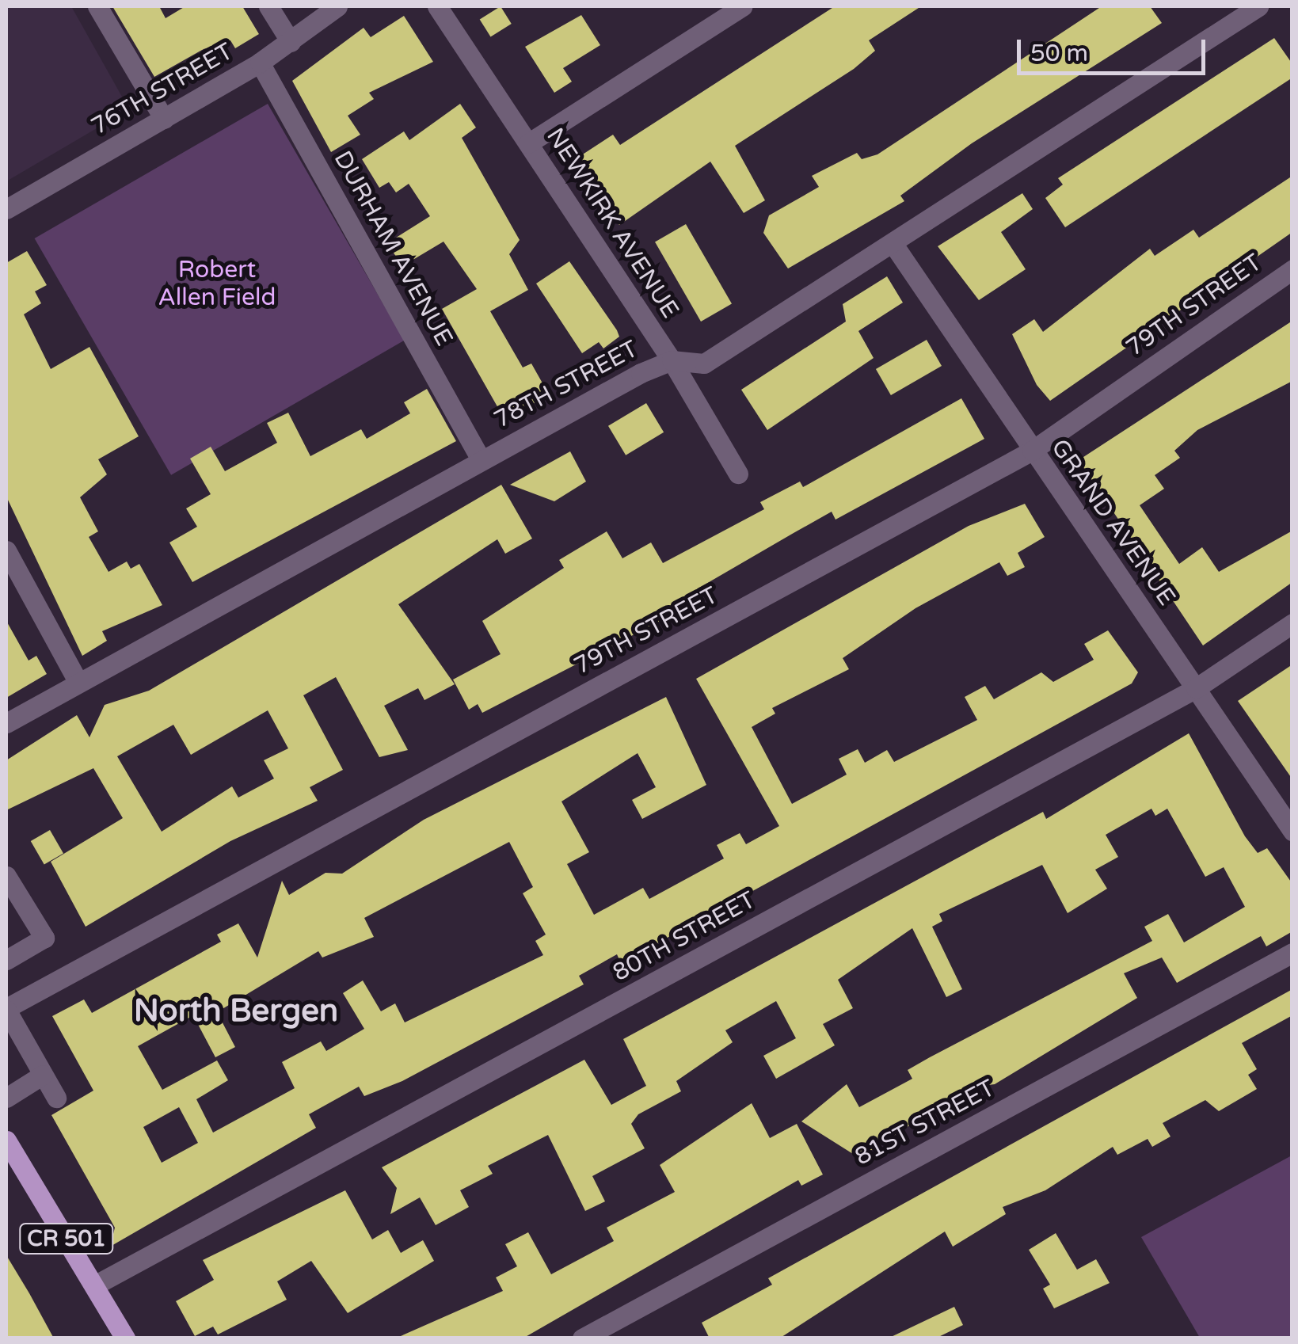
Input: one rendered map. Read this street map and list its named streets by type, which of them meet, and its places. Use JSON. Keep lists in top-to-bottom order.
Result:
{
  "streets": {
    "main road": ["CR 501"],
    "street": [
      "76TH STREET",
      "NEWKIRK AVENUE",
      "DURHAM AVENUE",
      "79TH STREET",
      "78TH STREET",
      "GRAND AVENUE",
      "80TH STREET",
      "81ST STREET"
    ]
  },
  "crossings": [
    ["76TH STREET", "DURHAM AVENUE"],
    ["NEWKIRK AVENUE", "78TH STREET"],
    ["DURHAM AVENUE", "78TH STREET"],
    ["79TH STREET", "GRAND AVENUE"],
    ["78TH STREET", "GRAND AVENUE"],
    ["GRAND AVENUE", "80TH STREET"],
    ["80TH STREET", "CR 501"]
  ],
  "districts": ["North Bergen"],
  "parks": ["Robert Allen Field"],
  "scale_bar": "50 m"
}
